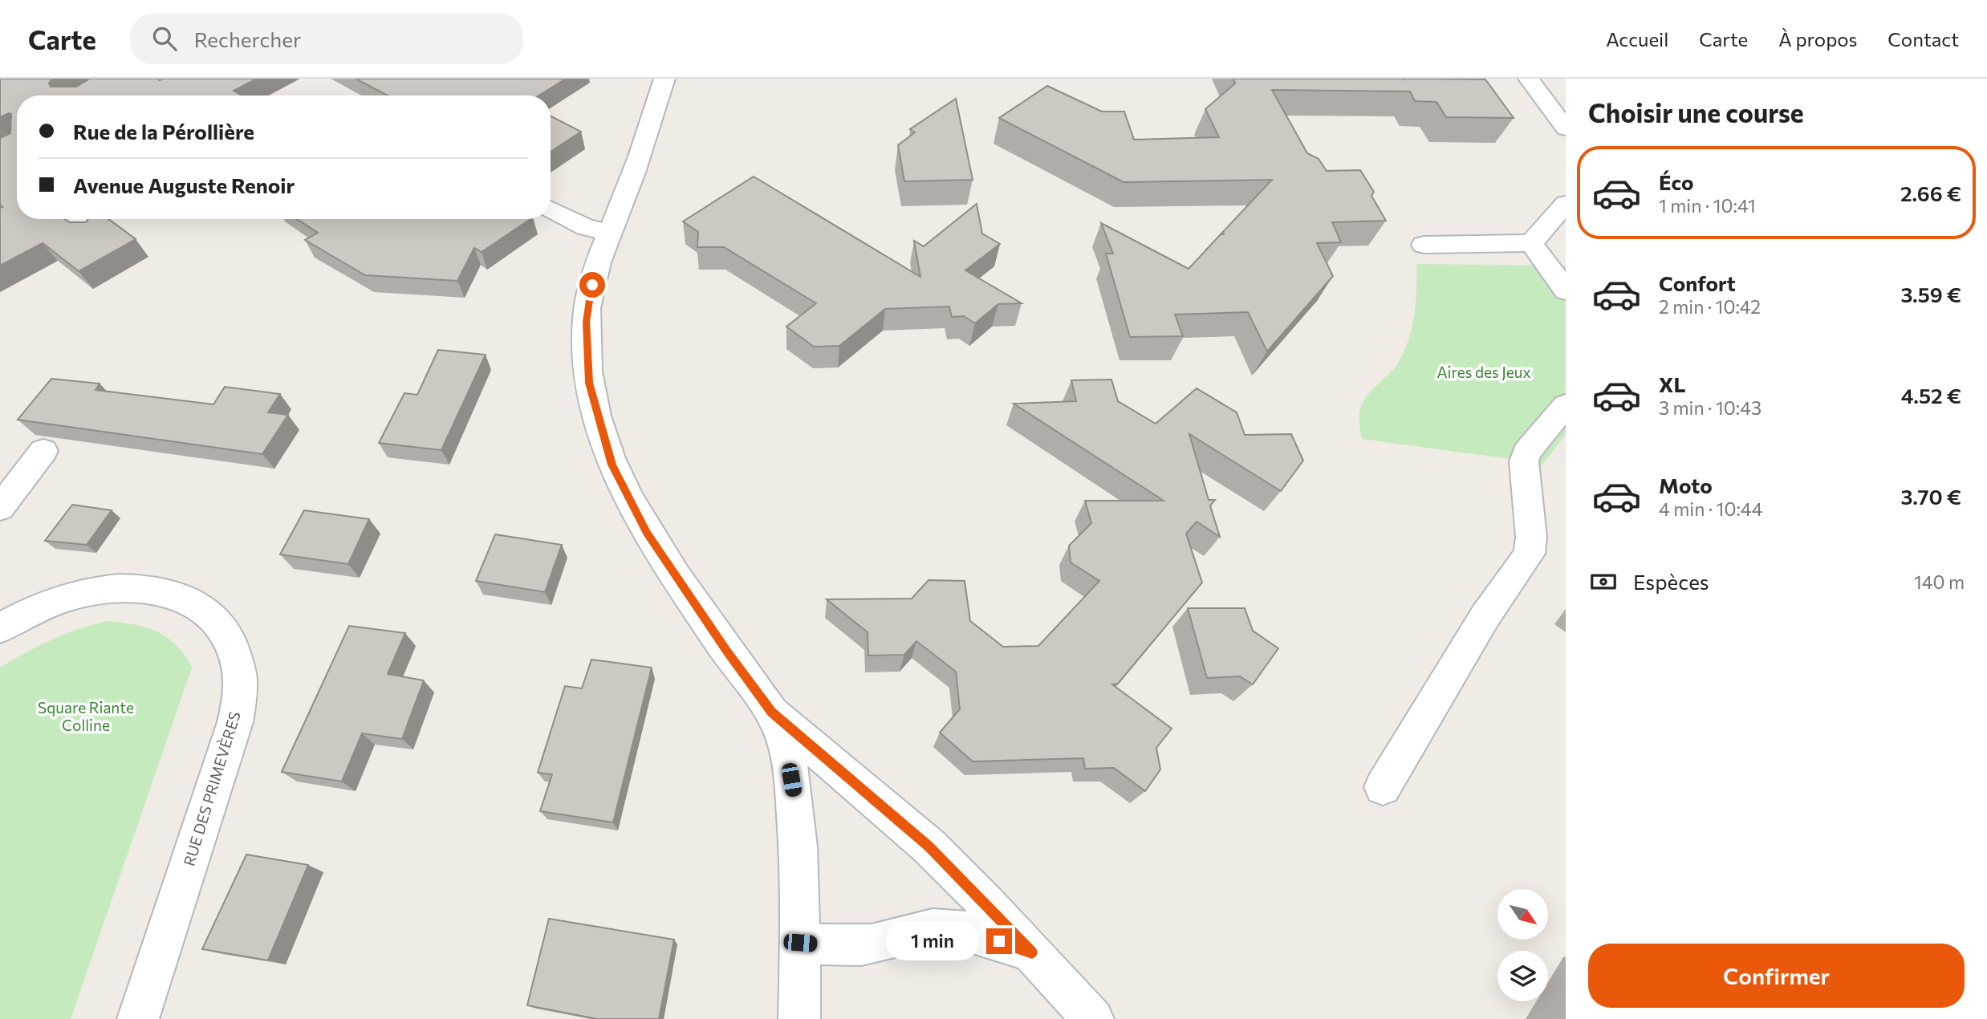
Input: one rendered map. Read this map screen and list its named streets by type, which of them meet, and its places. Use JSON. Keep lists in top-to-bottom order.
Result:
{
  "streets": {
    "street": ["RUE DES PRIMEVÈRES"]
  },
  "parks": ["Aires des Jeux", "Square Riante Colline"],
  "north": "bottom right",
  "page": {
    "header": "Carte",
    "search": "Rechercher",
    "nav": [
      "Accueil",
      "Carte",
      "À propos",
      "Contact"
    ],
    "heading": "Choisir une course",
    "banner": ["Rue de la Pérollière", "Avenue Auguste Renoir"],
    "list": [
      {
        "name": "Éco",
        "note": "1 min · 10:41",
        "value": "2.66 €"
      },
      {
        "name": "Confort",
        "note": "2 min · 10:42",
        "value": "3.59 €"
      },
      {
        "name": "XL",
        "note": "3 min · 10:43",
        "value": "4.52 €"
      },
      {
        "name": "Moto",
        "note": "4 min · 10:44",
        "value": "3.70 €"
      }
    ],
    "pay": ["Espèces", "140 m"],
    "bubble": "1 min",
    "buttons": "Confirmer"
  }
}
